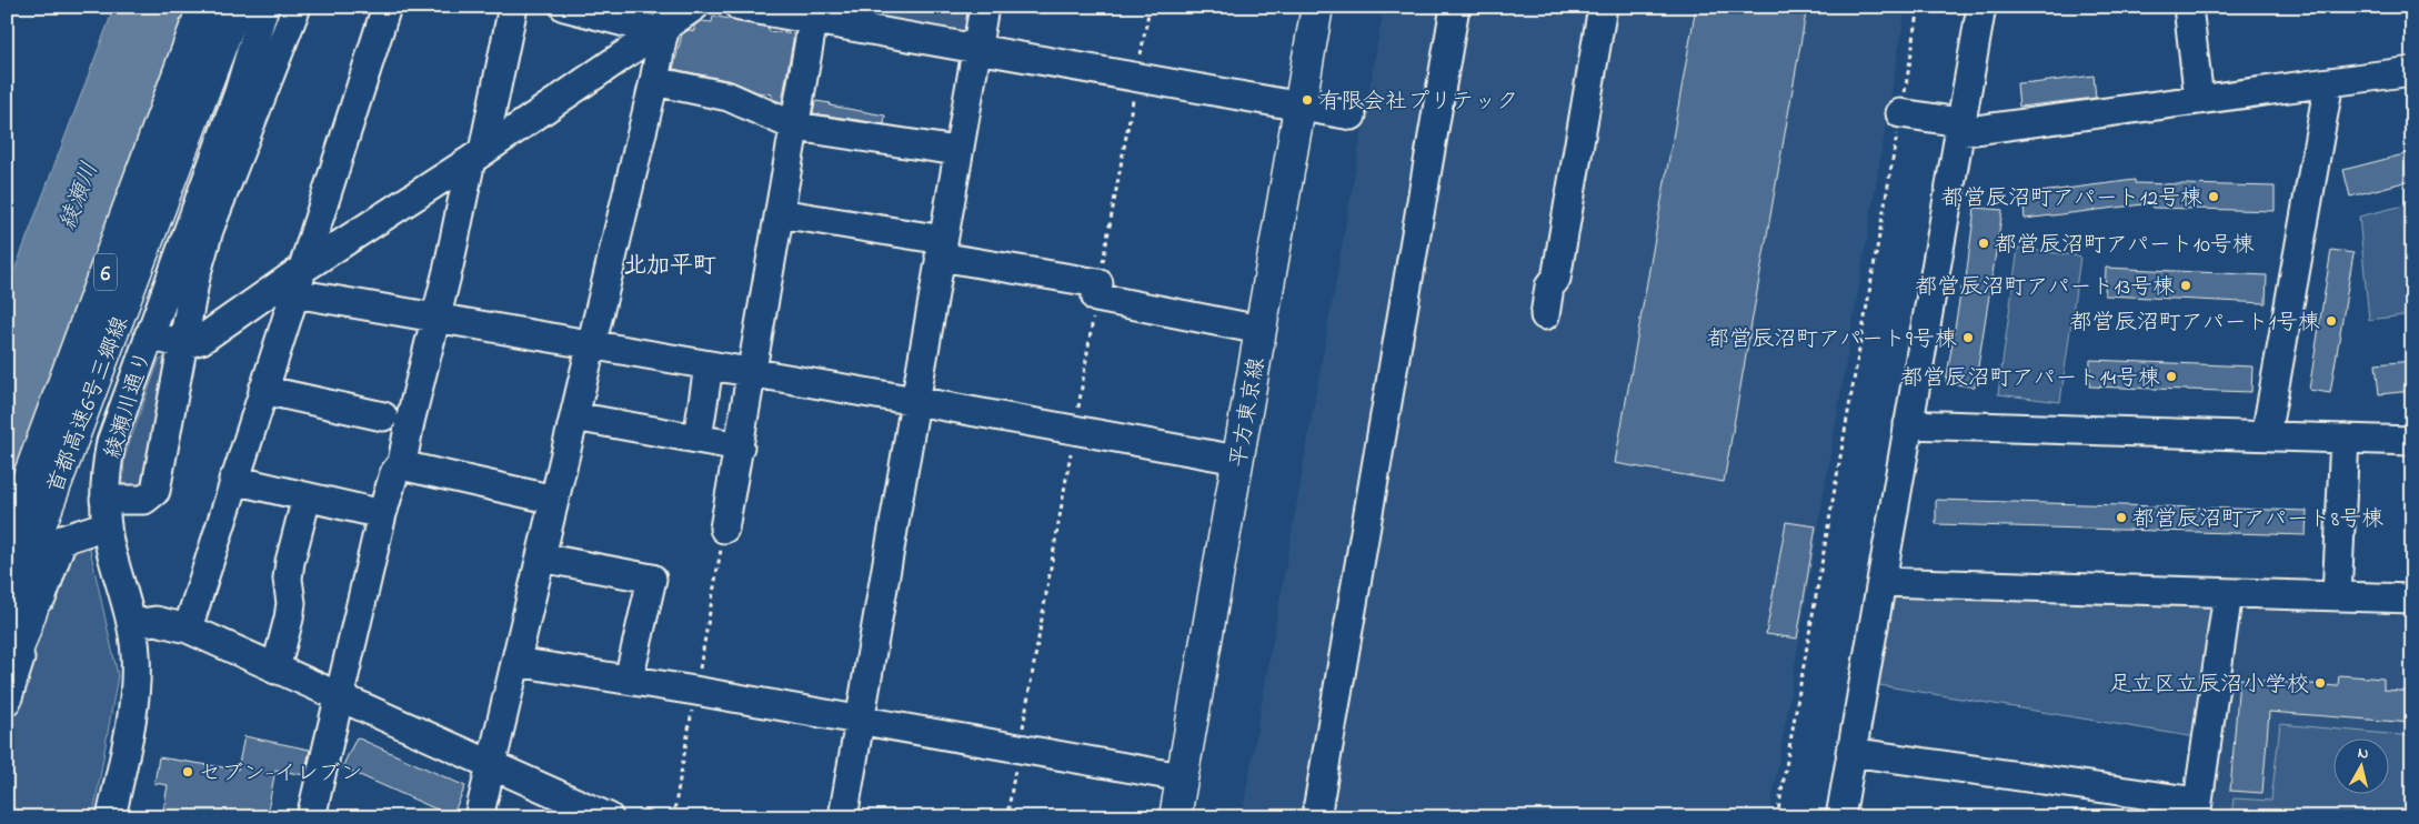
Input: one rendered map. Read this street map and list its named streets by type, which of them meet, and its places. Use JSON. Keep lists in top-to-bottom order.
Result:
{
  "streets": {
    "main road": ["6", "首都高速6号三郷線", "平方東京線"],
    "street": ["綾瀬川通り"]
  },
  "districts": ["北加平町"],
  "water": ["綾瀬川"],
  "places": [
    "有限会社プリテック",
    "都営辰沼町アパート12号棟",
    "都営辰沼町アパート10号棟",
    "都営辰沼町アパート13号棟",
    "都営辰沼町アパート1号棟",
    "都営辰沼町アパート9号棟",
    "都営辰沼町アパート14号棟",
    "都営辰沼町アパート8号棟",
    "足立区立辰沼小学校",
    "セブン-イレブン"
  ],
  "north": "top"
}
